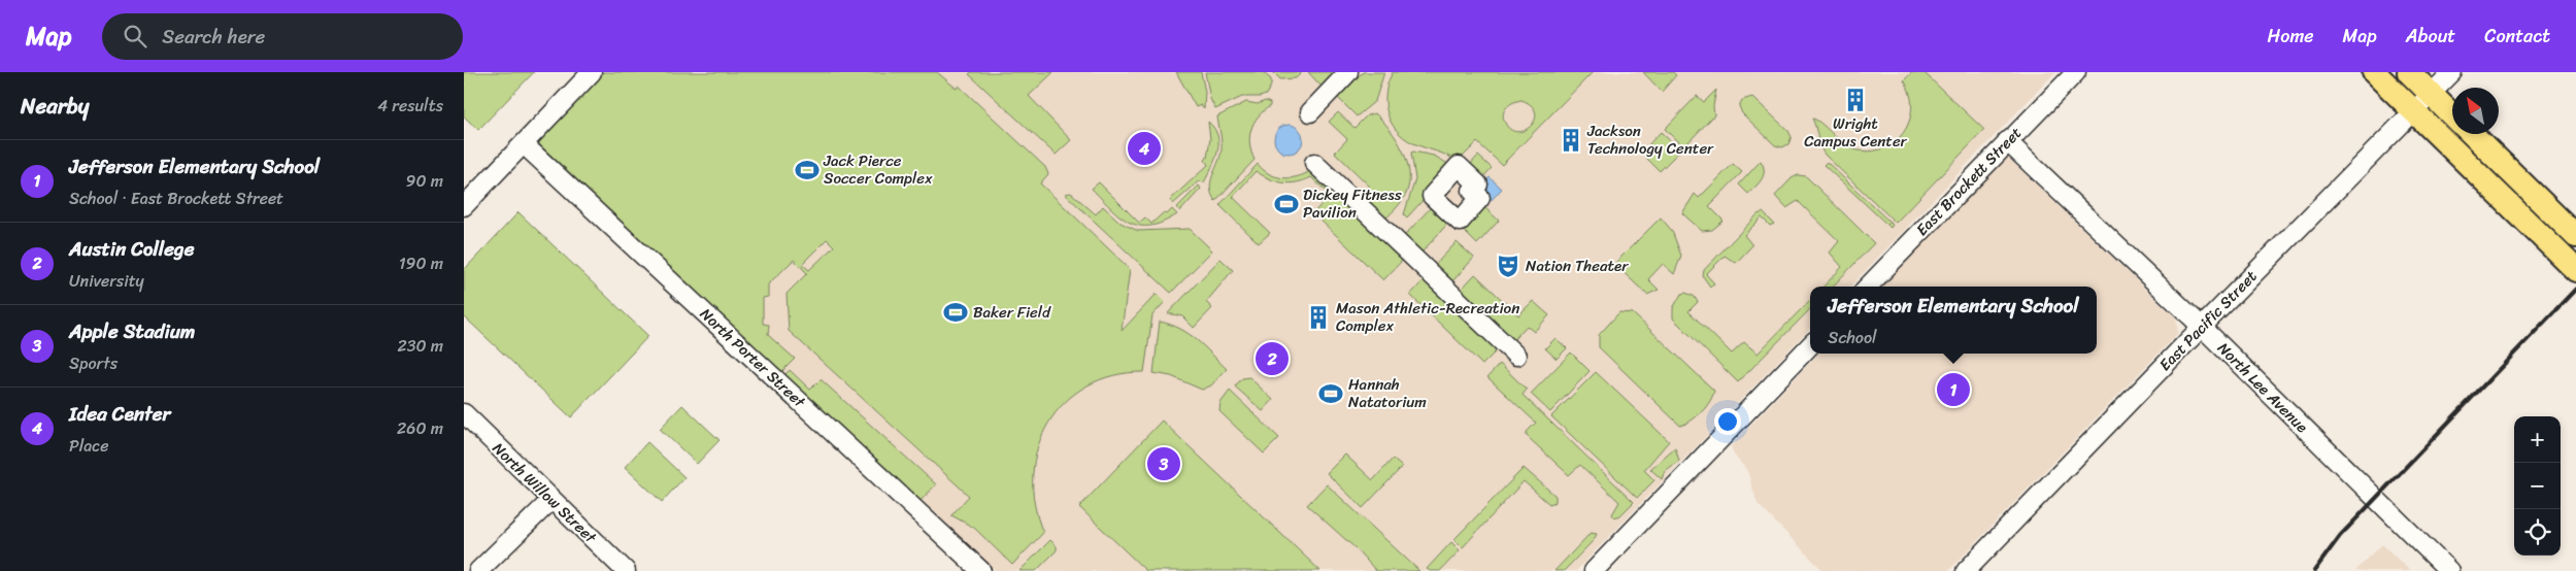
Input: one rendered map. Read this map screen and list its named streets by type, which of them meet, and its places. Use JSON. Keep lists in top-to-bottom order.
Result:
{
  "streets": {
    "street": [
      "East Brockett Street",
      "East Pacific Street",
      "North Porter Street",
      "North Lee Avenue",
      "North Willow Street"
    ]
  },
  "crossings": [
    ["East Brockett Street", "North Lee Avenue"],
    ["East Pacific Street", "North Lee Avenue"]
  ],
  "places": {
    "building": ["Wright Campus Center", "Jackson Technology Center", "Mason Athletic-Recreation Complex"],
    "sports": [
      "Jack Pierce Soccer Complex",
      "Dickey Fitness Pavilion",
      "Baker Field",
      "Hannah Natatorium"
    ],
    "theatre": ["Nation Theater"]
  },
  "north": "top left",
  "page": {
    "header": "Map",
    "search": "Search here",
    "nav": [
      "Home",
      "Map",
      "About",
      "Contact"
    ],
    "heading": ["Nearby", "4 results"],
    "pins": [
      "4",
      "2",
      "1",
      "3"
    ],
    "list": [
      {
        "mark": "1",
        "name": "Jefferson Elementary School",
        "note": "School · East Brockett Street",
        "value": "90 m"
      },
      {
        "mark": "2",
        "name": "Austin College",
        "note": "University",
        "value": "190 m"
      },
      {
        "mark": "3",
        "name": "Apple Stadium",
        "note": "Sports",
        "value": "230 m"
      },
      {
        "mark": "4",
        "name": "Idea Center",
        "note": "Place",
        "value": "260 m"
      }
    ],
    "popup": ["Jefferson Elementary School", "School"],
    "map_buttons": ["+", "−"]
  }
}
